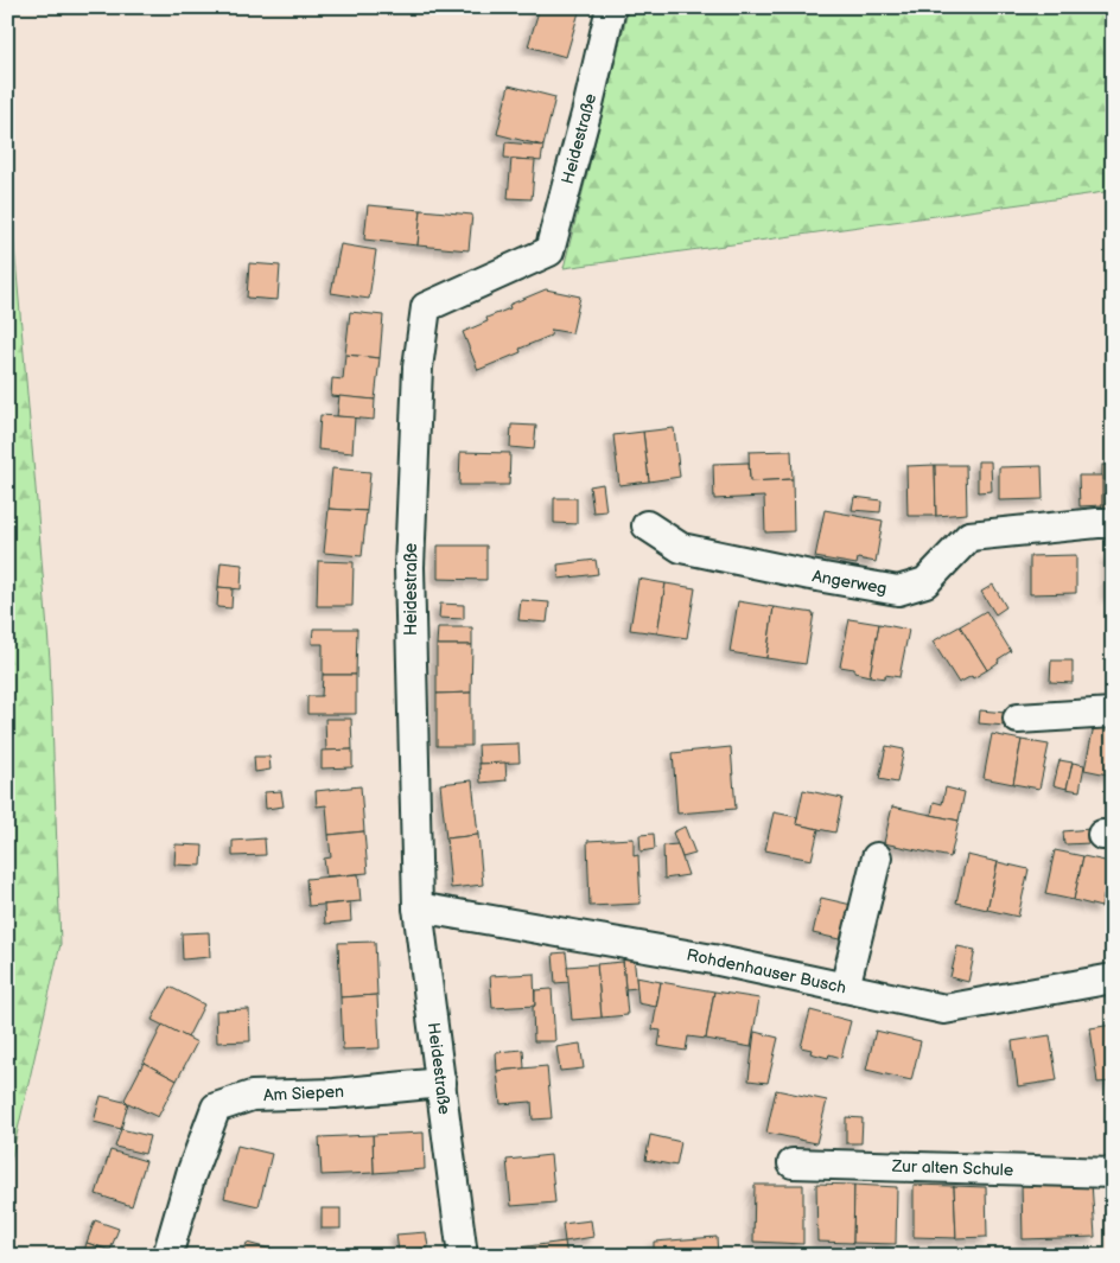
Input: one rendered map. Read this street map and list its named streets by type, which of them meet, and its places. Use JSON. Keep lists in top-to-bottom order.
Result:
{
  "streets": {
    "street": [
      "Heidestraße",
      "Angerweg",
      "Rohdenhauser Busch",
      "Am Siepen",
      "Zur alten Schule"
    ]
  },
  "crossings": [
    ["Heidestraße", "Rohdenhauser Busch"],
    ["Heidestraße", "Am Siepen"]
  ]
}
